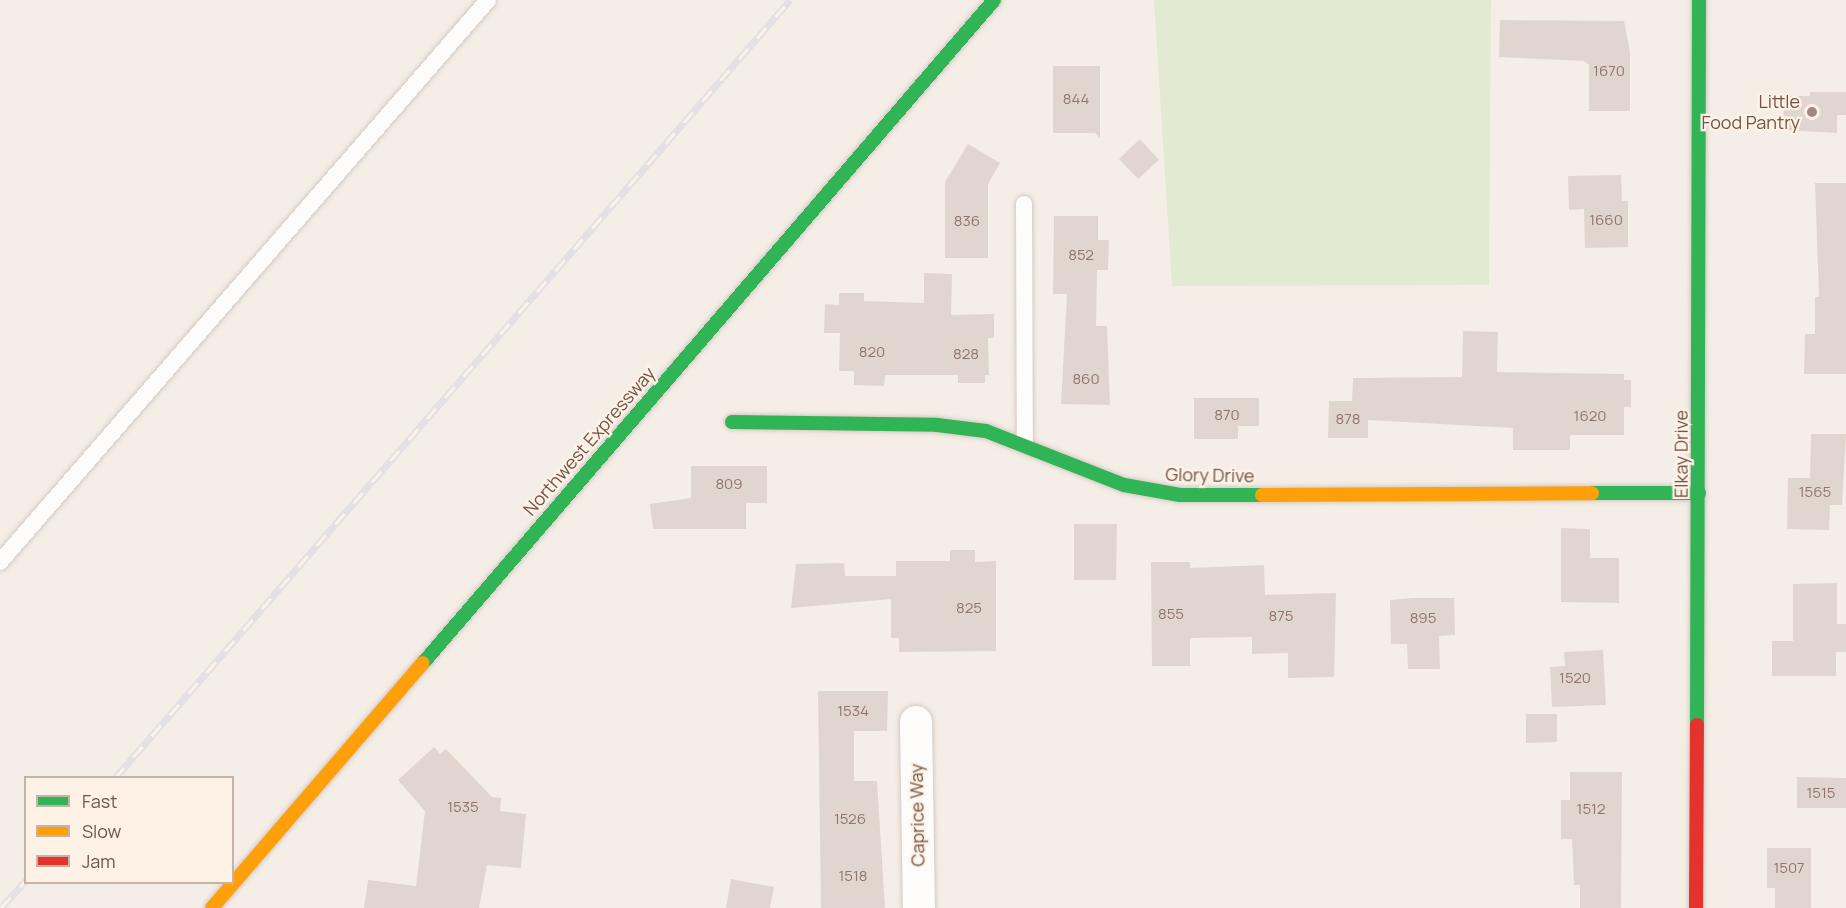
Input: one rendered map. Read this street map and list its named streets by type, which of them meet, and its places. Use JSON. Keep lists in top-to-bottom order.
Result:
{
  "streets": {
    "street": [
      "Northwest Expressway",
      "Elkay Drive",
      "Glory Drive",
      "Caprice Way"
    ]
  },
  "crossings": [
    ["Elkay Drive", "Glory Drive"]
  ],
  "places": ["Little Food Pantry"],
  "house_numbers": [
    "1670",
    "844",
    "1660",
    "836",
    "852",
    "820",
    "828",
    "860",
    "870",
    "1620",
    "878",
    "809",
    "1565",
    "825",
    "855",
    "875",
    "895",
    "1520",
    "1534",
    "1515",
    "1535",
    "1512",
    "1526",
    "1507",
    "1518"
  ],
  "legend": ["Fast", "Slow", "Jam"]
}
